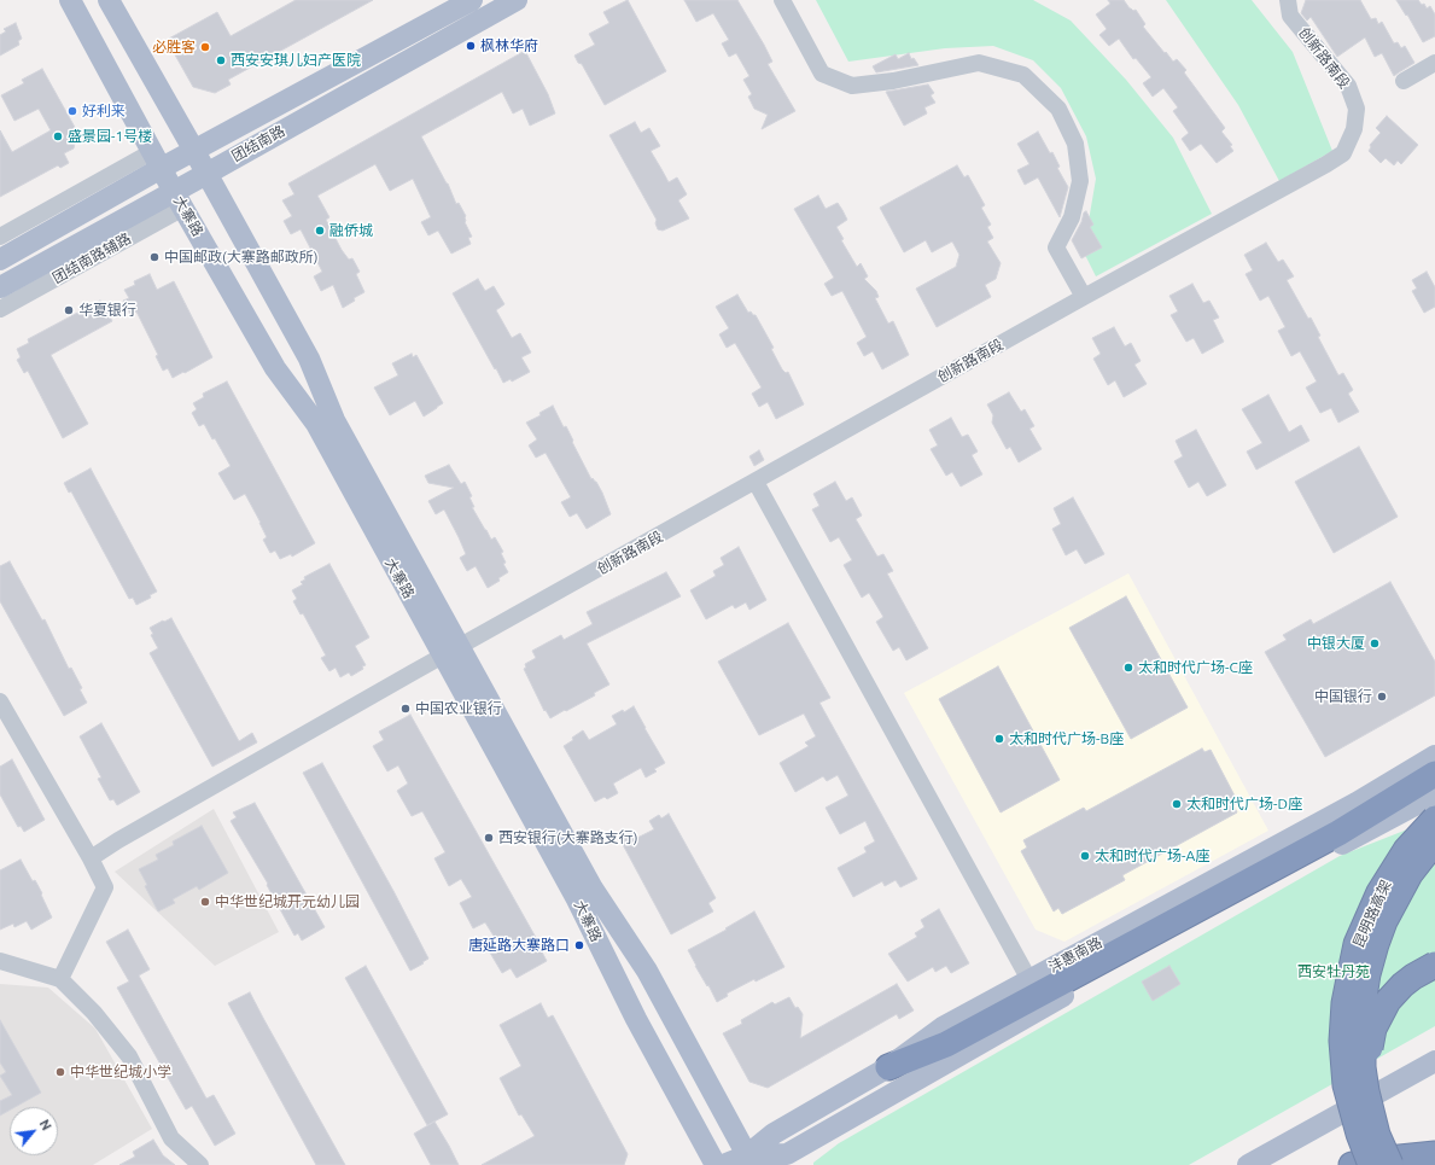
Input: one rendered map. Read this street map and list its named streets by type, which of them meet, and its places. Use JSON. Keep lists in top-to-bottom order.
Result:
{
  "streets": {
    "highway": ["昆明路高架"],
    "main road": ["团结南路", "大寨路", "沣惠南路"],
    "street": ["创新路南段", "团结南路辅路"]
  },
  "crossings": [
    ["创新路南段", "大寨路"],
    ["团结南路", "大寨路"],
    ["团结南路", "团结南路辅路"],
    ["大寨路", "团结南路辅路"]
  ],
  "parks": ["西安牡丹苑"],
  "places": [
    "枫林华府",
    "必胜客",
    "西安安琪儿妇产医院",
    "好利来",
    "盛景园-1号楼",
    "融侨城",
    "中国邮政(大寨路邮政所)",
    "华夏银行",
    "中银大厦",
    "太和时代广场-C座",
    "中国银行",
    "中国农业银行",
    "太和时代广场-B座",
    "太和时代广场-D座",
    "西安银行(大寨路支行)",
    "太和时代广场-A座",
    "中华世纪城开元幼儿园",
    "唐延路大寨路口",
    "中华世纪城小学"
  ],
  "north": "top right"
}
